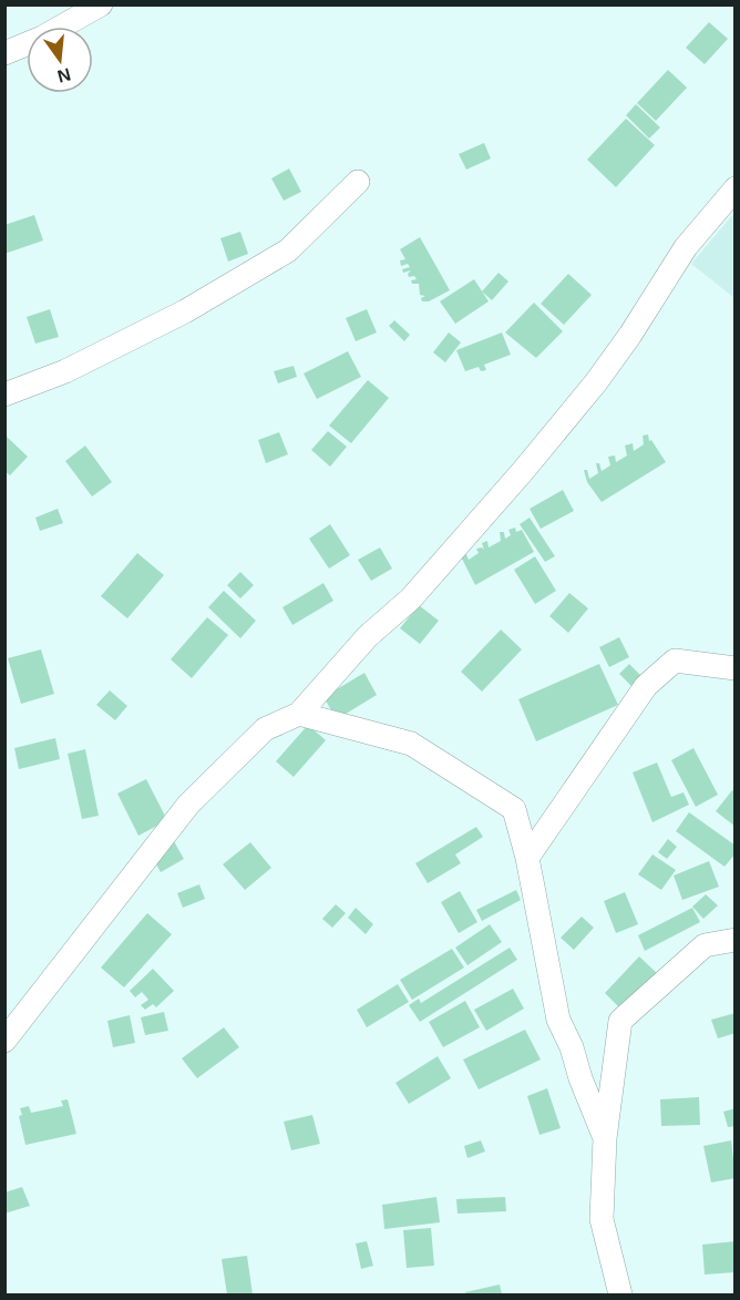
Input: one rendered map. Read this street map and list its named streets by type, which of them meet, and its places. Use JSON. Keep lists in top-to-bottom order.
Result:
{
  "north": "bottom"
}
